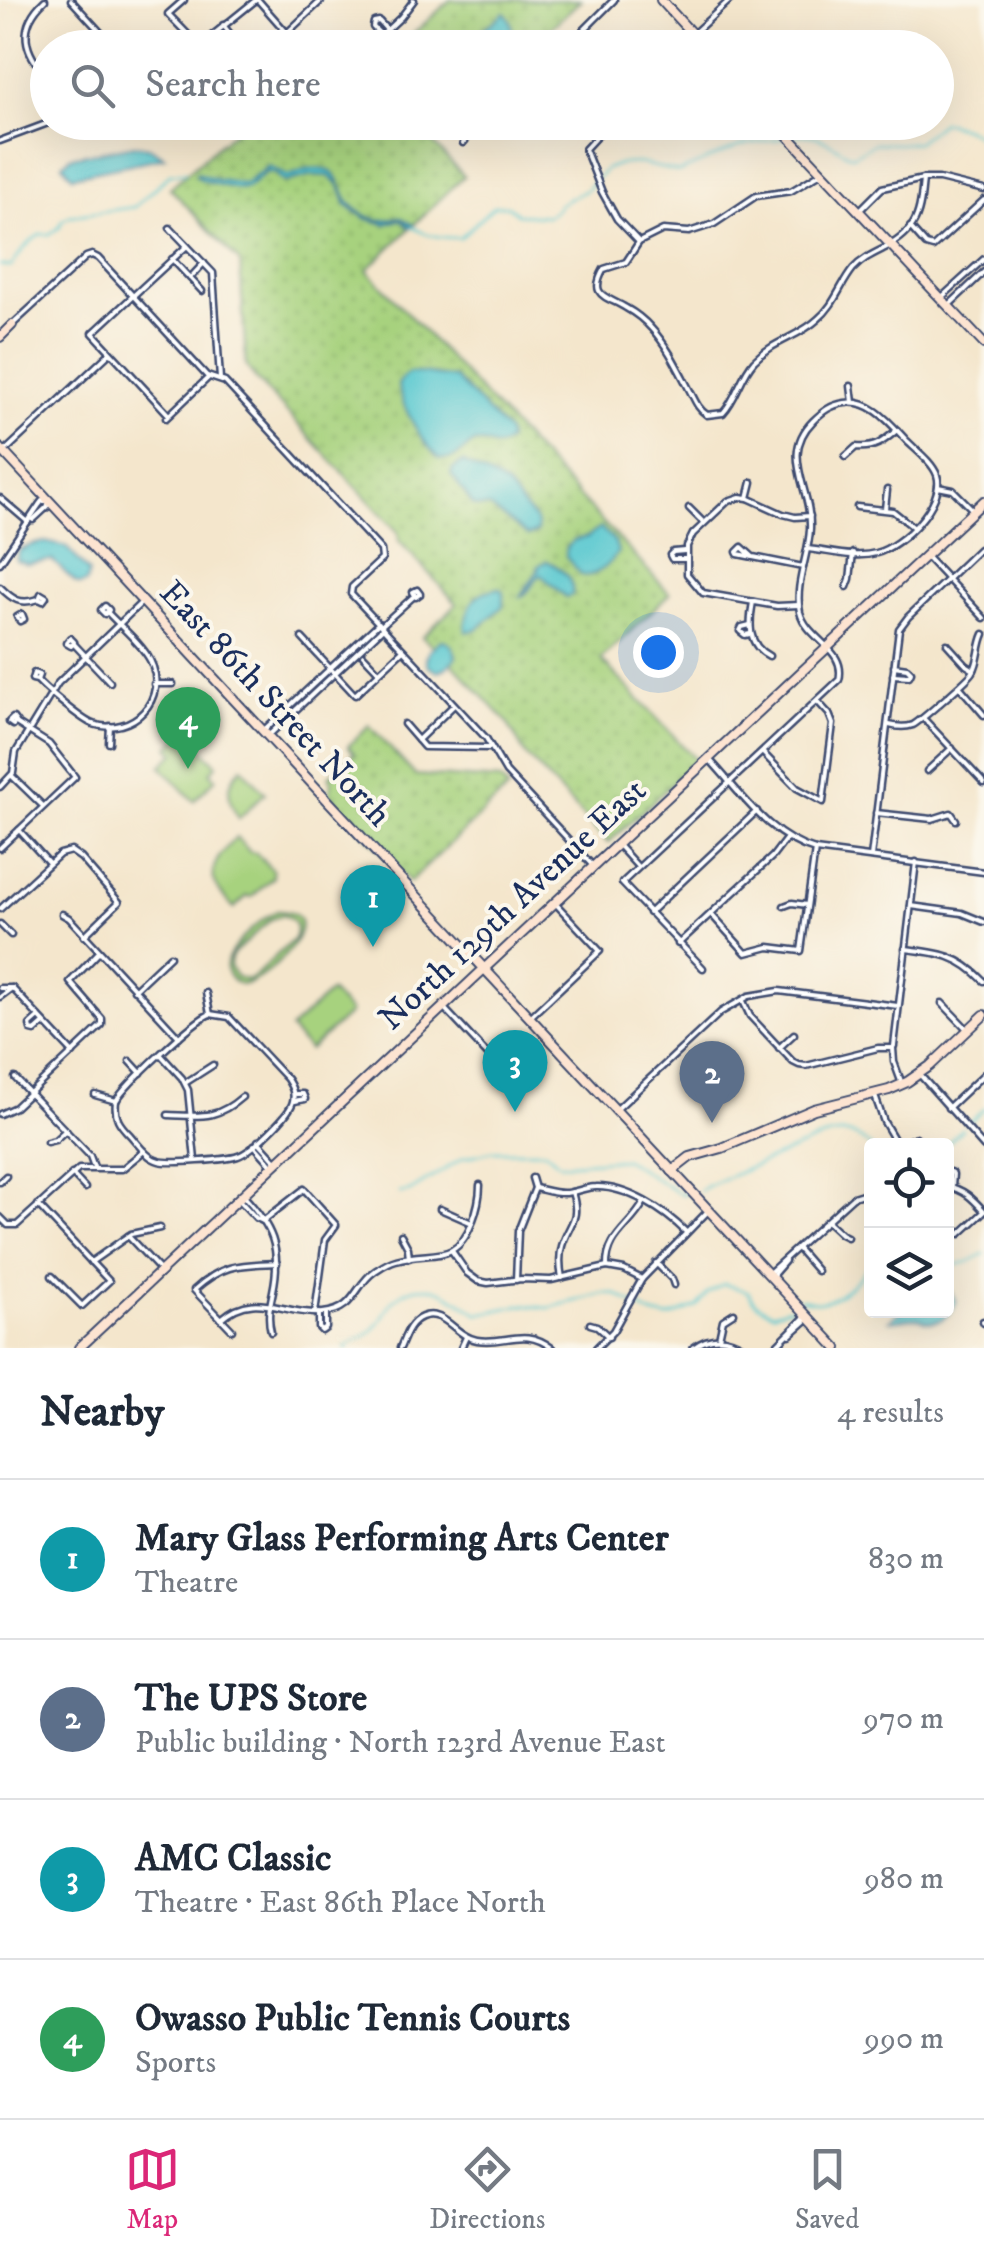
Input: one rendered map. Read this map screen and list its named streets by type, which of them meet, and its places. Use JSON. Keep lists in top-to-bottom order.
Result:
{
  "streets": {
    "main road": ["East 86th Street North", "North 129th Avenue East"]
  },
  "crossings": [
    ["East 86th Street North", "North 129th Avenue East"]
  ],
  "page": {
    "search": "Search here",
    "pins": [
      "4",
      "1",
      "3",
      "2"
    ],
    "heading": ["Nearby", "4 results"],
    "list": [
      {
        "mark": "1",
        "name": "Mary Glass Performing Arts Center",
        "note": "Theatre",
        "value": "830 m"
      },
      {
        "mark": "2",
        "name": "The UPS Store",
        "note": "Public building · North 123rd Avenue East",
        "value": "970 m"
      },
      {
        "mark": "3",
        "name": "AMC Classic",
        "note": "Theatre · East 86th Place North",
        "value": "980 m"
      },
      {
        "mark": "4",
        "name": "Owasso Public Tennis Courts",
        "note": "Sports",
        "value": "990 m"
      }
    ],
    "nav": ["Map", "Directions", "Saved"]
  }
}
